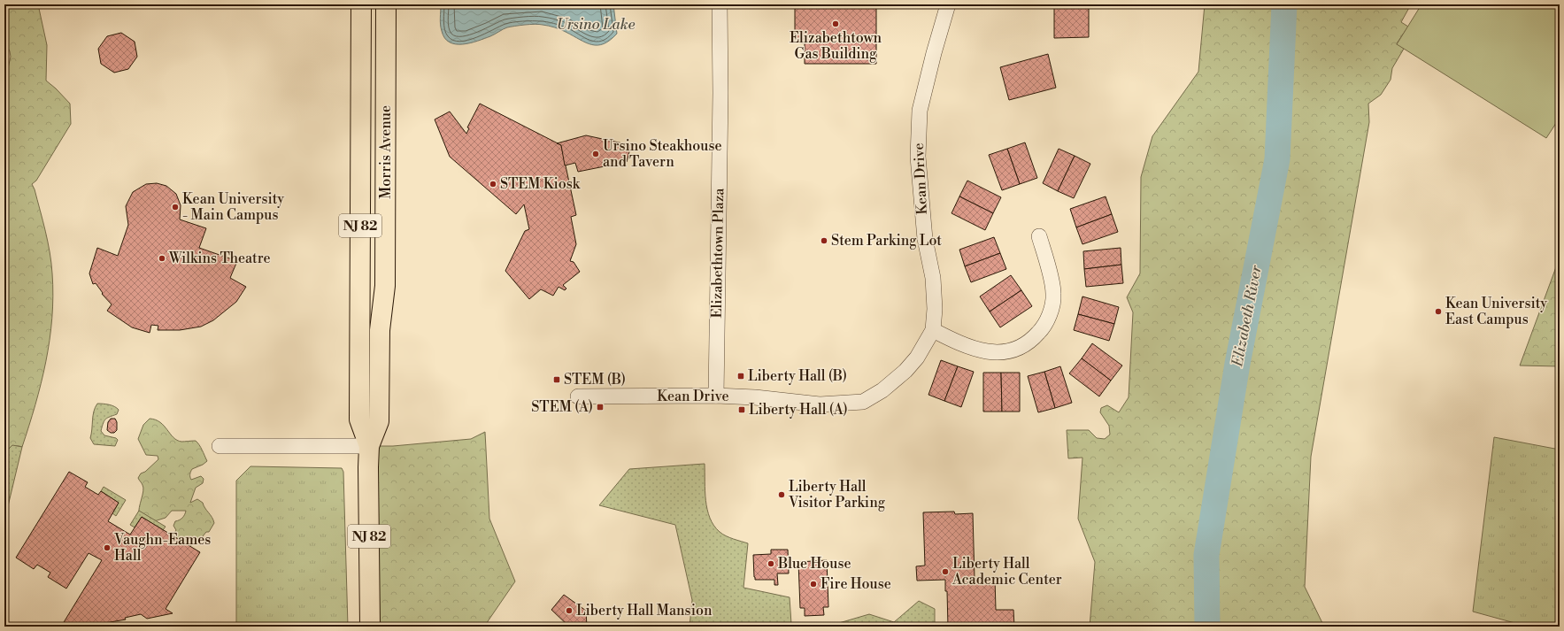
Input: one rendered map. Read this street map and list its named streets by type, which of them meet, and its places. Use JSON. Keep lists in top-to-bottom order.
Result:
{
  "streets": {
    "main road": ["Morris Avenue", "NJ 82"],
    "street": ["Kean Drive", "Elizabethtown Plaza"]
  },
  "crossings": [
    ["Kean Drive", "Elizabethtown Plaza"]
  ],
  "water": ["Ursino Lake", "Elizabeth River"],
  "places": {
    "other": [
      "Elizabethtown Gas Building",
      "Ursino Steakhouse and Tavern",
      "STEM Kiosk",
      "Kean University - Main Campus",
      "Stem Parking Lot",
      "Wilkins Theatre",
      "Kean University East Campus",
      "Liberty Hall Visitor Parking",
      "Vaughn-Eames Hall",
      "Blue House",
      "Liberty Hall Academic Center",
      "Fire House",
      "Liberty Hall Mansion"
    ],
    "transit": [
      "Liberty Hall (B)",
      "STEM (B)",
      "STEM (A)",
      "Liberty Hall (A)"
    ]
  }
}
